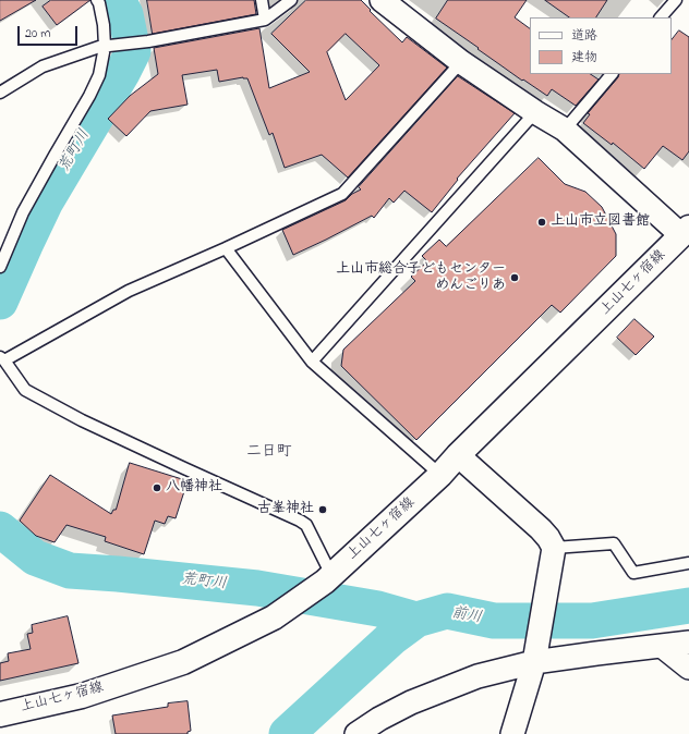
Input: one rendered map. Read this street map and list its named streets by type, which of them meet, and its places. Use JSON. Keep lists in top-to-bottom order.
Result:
{
  "streets": {
    "main road": ["上山七ヶ宿線"]
  },
  "districts": ["二日町"],
  "water": ["荒町川", "前川"],
  "places": [
    "上山市立図書館",
    "上山市総合子どもセンター めんごりあ",
    "八幡神社",
    "古峯神社"
  ],
  "legend": ["道路", "建物"],
  "scale_bar": "20 m"
}
